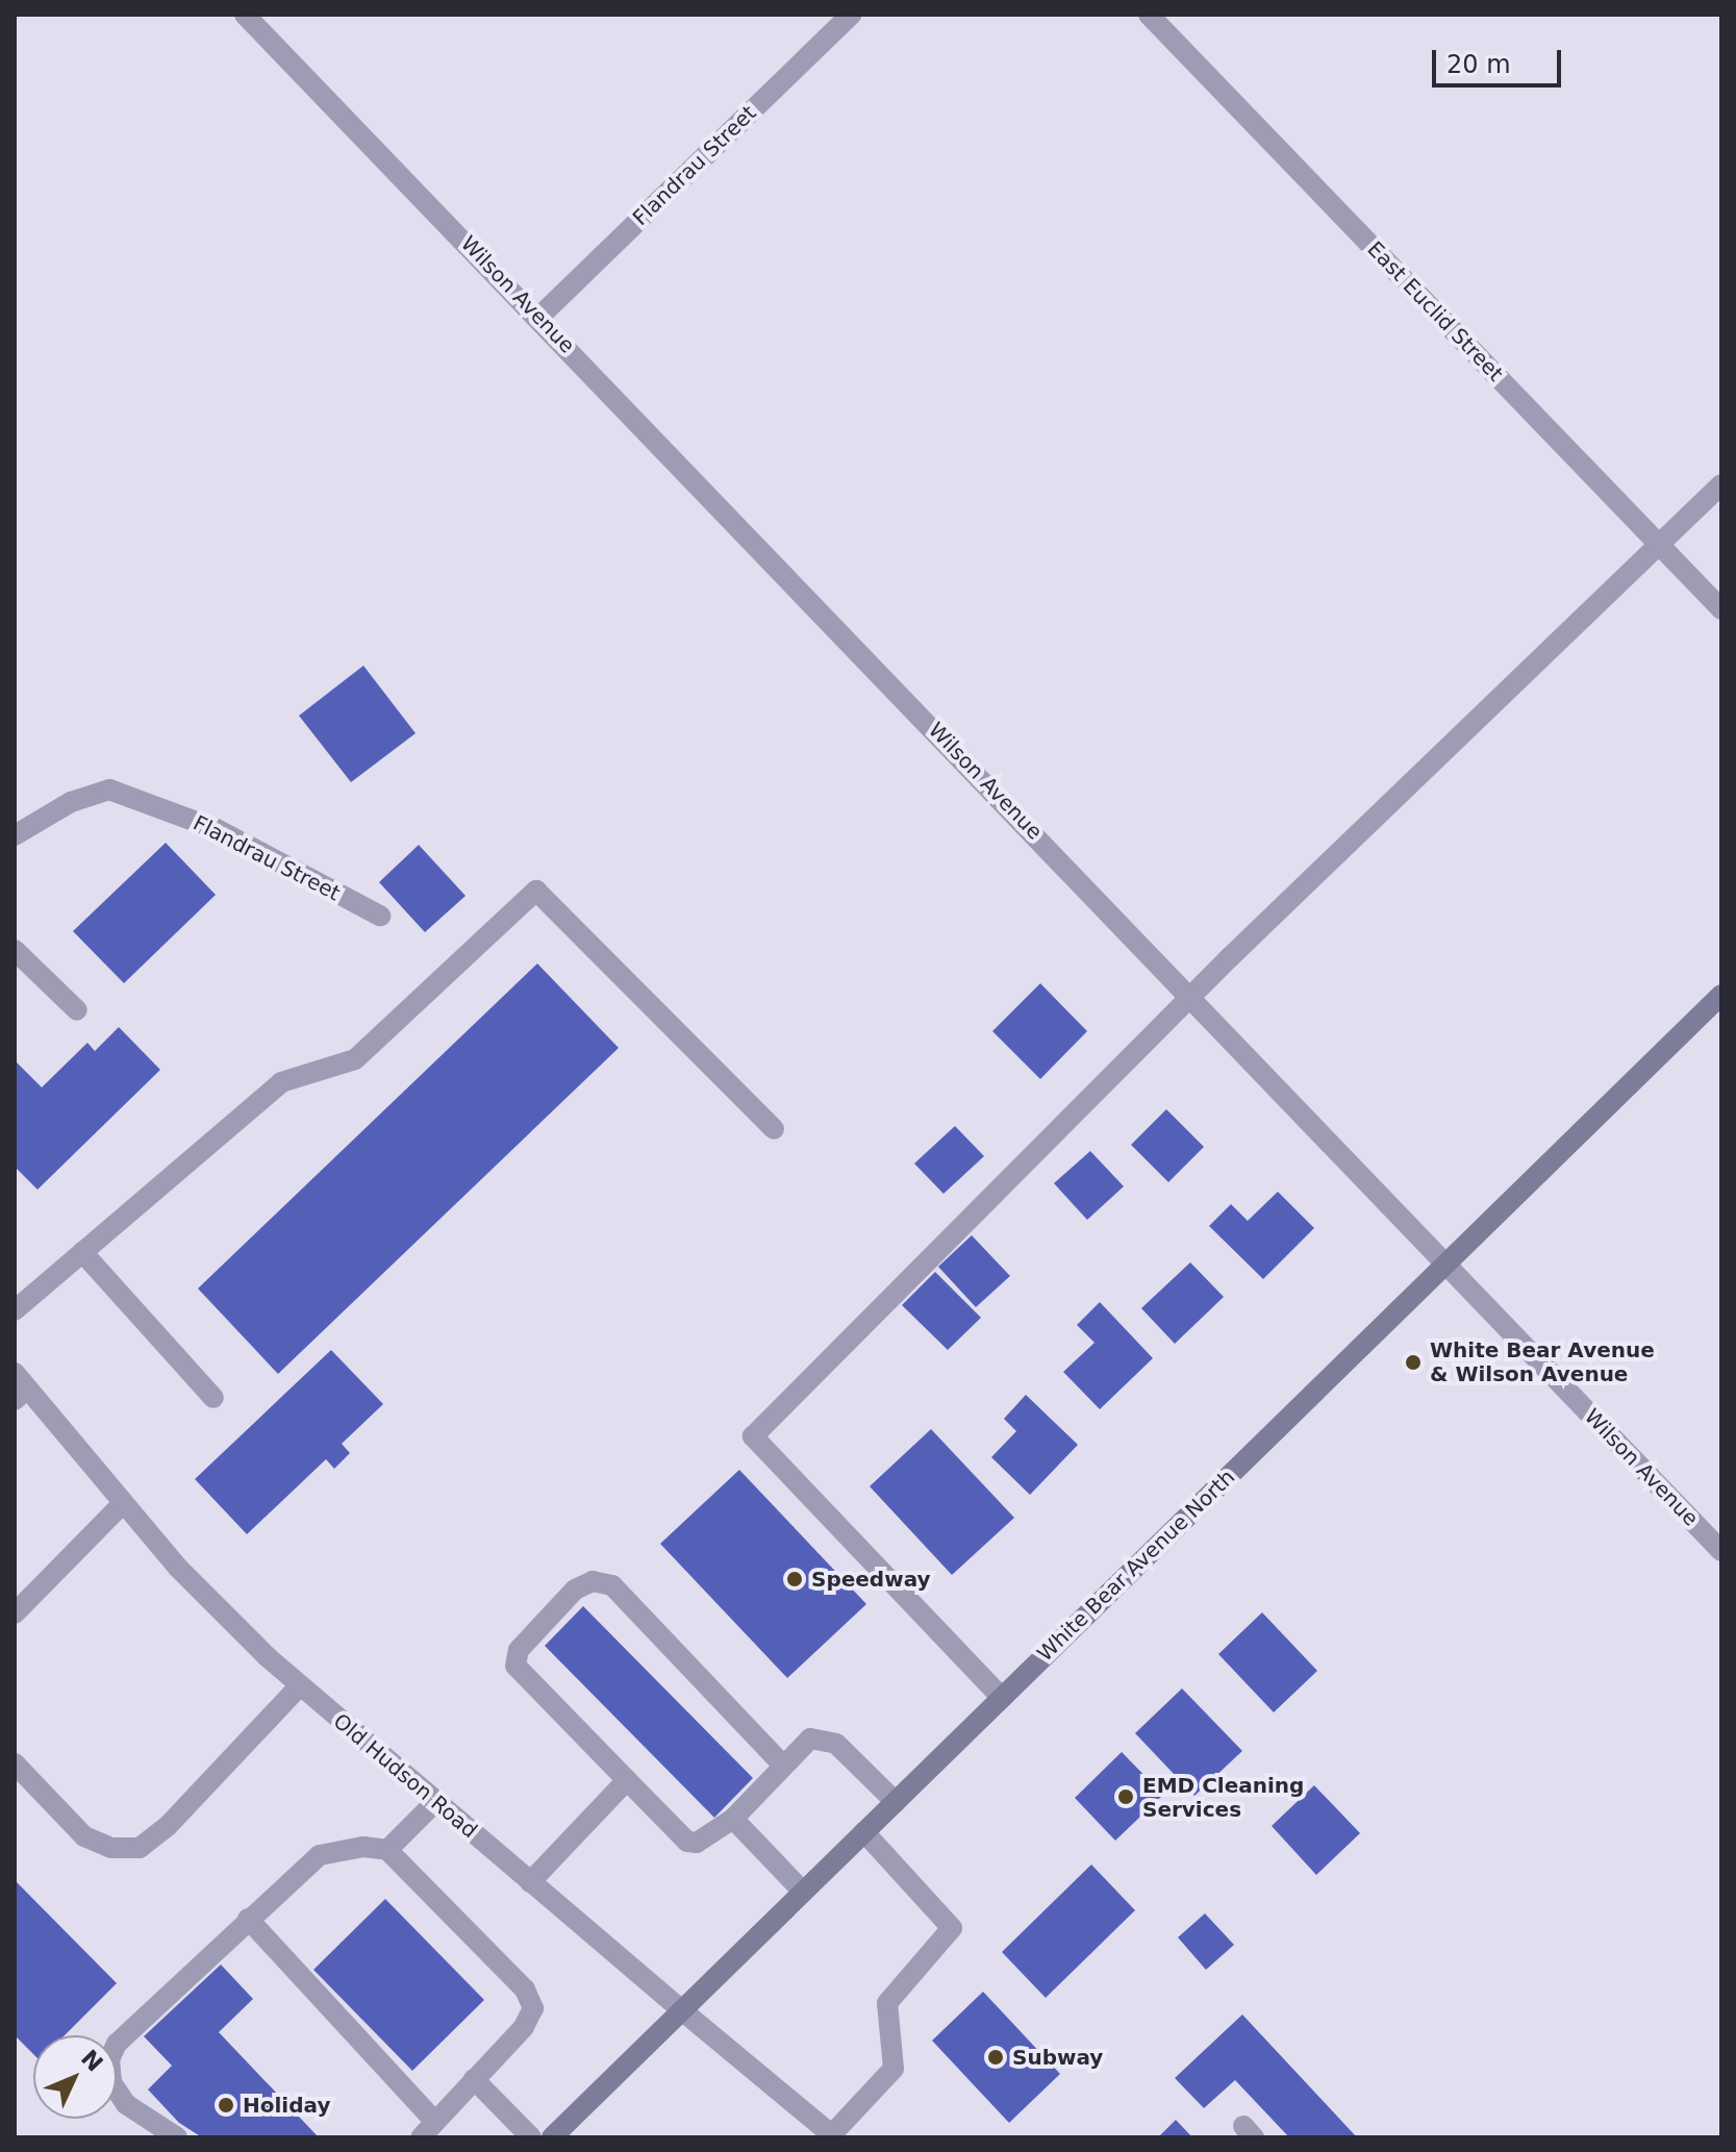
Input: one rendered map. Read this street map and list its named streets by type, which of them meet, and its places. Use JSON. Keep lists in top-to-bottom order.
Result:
{
  "streets": {
    "main road": ["White Bear Avenue North"],
    "street": [
      "Flandrau Street",
      "Wilson Avenue",
      "East Euclid Street",
      "Old Hudson Road"
    ]
  },
  "crossings": [
    ["Flandrau Street", "Wilson Avenue"],
    ["Wilson Avenue", "White Bear Avenue North"],
    ["White Bear Avenue North", "Old Hudson Road"]
  ],
  "places": [
    "White Bear Avenue & Wilson Avenue",
    "Speedway",
    "EMD Cleaning Services",
    "Subway",
    "Holiday"
  ],
  "scale_bar": "20 m",
  "north": "top right"
}
